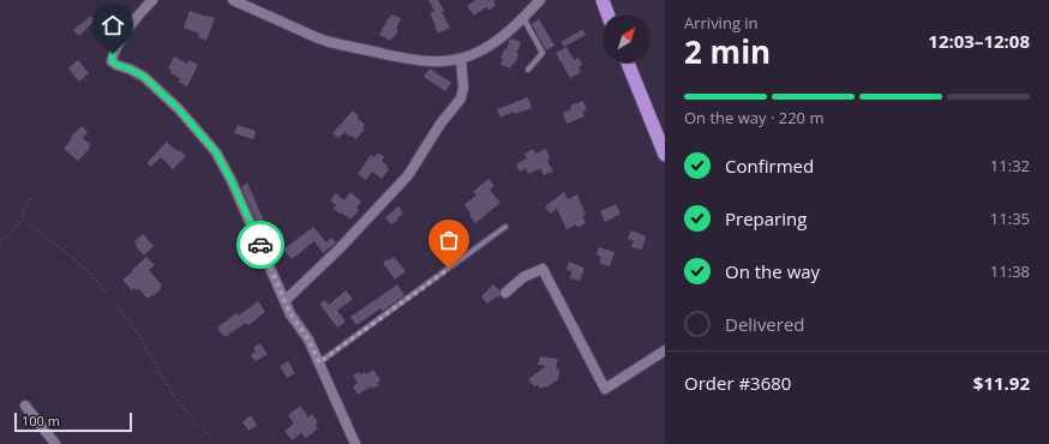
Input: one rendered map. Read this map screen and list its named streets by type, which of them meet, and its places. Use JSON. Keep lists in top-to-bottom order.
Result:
{
  "scale_bar": "100 m",
  "north": "top right",
  "page": {
    "heading": ["2 min", "Arriving in", "12:03–12:08"],
    "panel": ["Order #3680", "$11.92"],
    "bar": "On the way · 220 m",
    "list": [
      ["Confirmed", "11:32"],
      ["Preparing", "11:35"],
      ["On the way", "11:38"],
      "Delivered"
    ],
    "scale": "100 m"
  }
}
